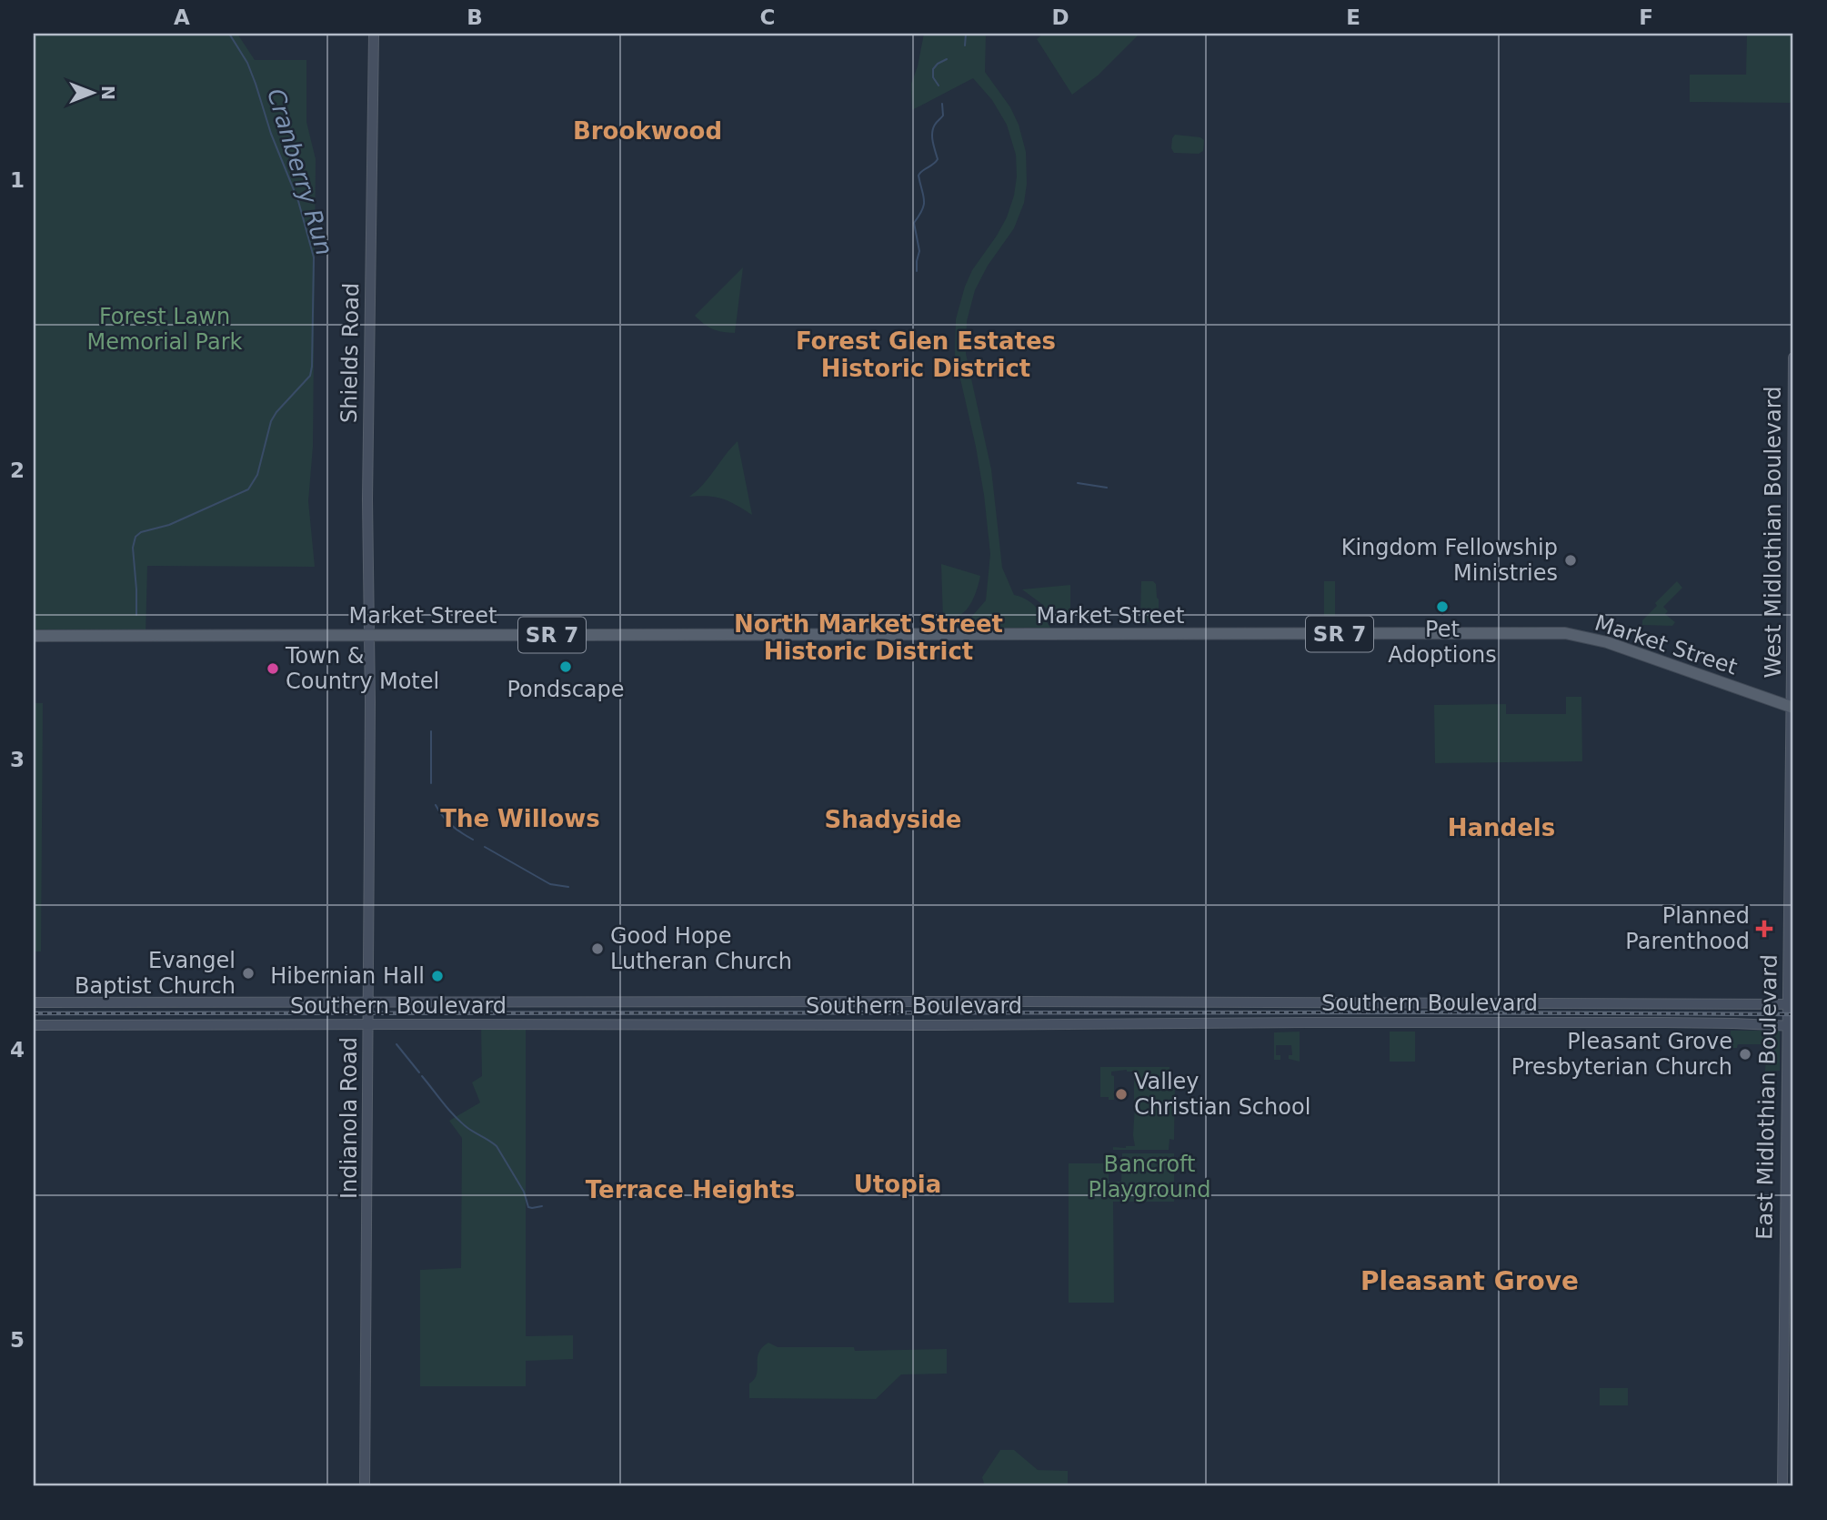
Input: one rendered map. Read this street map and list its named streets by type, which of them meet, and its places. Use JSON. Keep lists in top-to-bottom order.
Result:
{
  "streets": {
    "main road": ["Market Street", "SR 7"],
    "street": [
      "Shields Road",
      "West Midlothian Boulevard",
      "Southern Boulevard",
      "East Midlothian Boulevard",
      "Indianola Road"
    ]
  },
  "crossings": [
    ["Shields Road", "Market Street"],
    ["Shields Road", "Indianola Road"],
    ["West Midlothian Boulevard", "Market Street"],
    ["West Midlothian Boulevard", "East Midlothian Boulevard"],
    ["Market Street", "East Midlothian Boulevard"],
    ["Market Street", "Indianola Road"],
    ["Southern Boulevard", "East Midlothian Boulevard"],
    ["Southern Boulevard", "Indianola Road"]
  ],
  "districts": [
    "Brookwood",
    "Forest Glen Estates Historic District",
    "North Market Street Historic District",
    "The Willows",
    "Shadyside",
    "Handels",
    "Utopia",
    "Terrace Heights",
    "Pleasant Grove"
  ],
  "water": ["Cranberry Run"],
  "parks": ["Forest Lawn Memorial Park", "Bancroft Playground"],
  "places": {
    "other": [
      "Kingdom Fellowship Ministries",
      "Pet Adoptions",
      "Pondscape",
      "Town & Country Motel",
      "Good Hope Lutheran Church",
      "Evangel Baptist Church",
      "Hibernian Hall",
      "Pleasant Grove Presbyterian Church",
      "Valley Christian School"
    ],
    "health": ["Planned Parenthood"]
  },
  "north": "right",
  "grid": {
    "columns": [
      "A",
      "B",
      "C",
      "D",
      "E",
      "F"
    ],
    "rows": [
      "1",
      "2",
      "3",
      "4",
      "5"
    ]
  }
}
